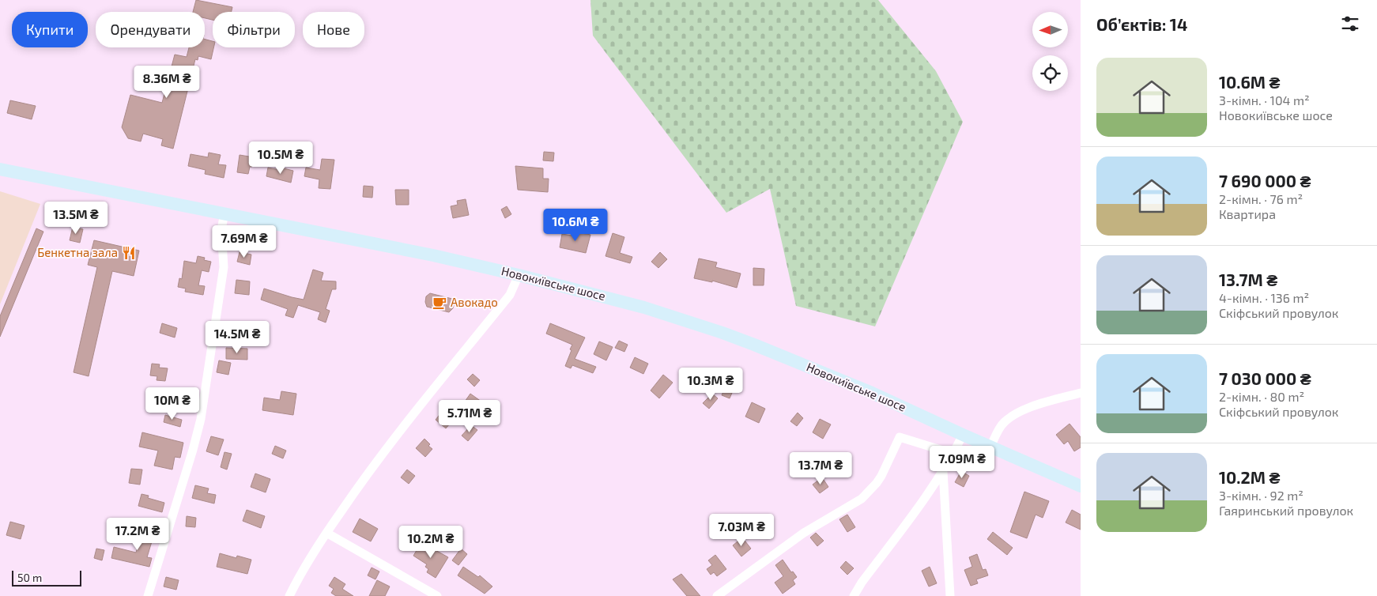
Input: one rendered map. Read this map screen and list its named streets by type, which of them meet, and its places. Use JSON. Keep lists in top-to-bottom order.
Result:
{
  "streets": {
    "main road": ["Новокиївське шосе"]
  },
  "places": {
    "restaurant": ["Бенкетна зала"],
    "cafe": ["Авокадо"]
  },
  "scale_bar": "50 m",
  "north": "left",
  "page": {
    "heading": "Об’єктів: 14",
    "chip": [
      "Купити",
      "Орендувати",
      "Фільтри",
      "Нове"
    ],
    "list": [
      {
        "name": "10.6M ₴",
        "note": "3-кімн. · 104 m² · Новокиївське шосе"
      },
      {
        "name": "7 690 000 ₴",
        "note": "2-кімн. · 76 m² · Квартира"
      },
      {
        "name": "13.7M ₴",
        "note": "4-кімн. · 136 m² · Скіфський провулок"
      },
      {
        "name": "7 030 000 ₴",
        "note": "2-кімн. · 80 m² · Скіфський провулок"
      },
      {
        "name": "10.2M ₴",
        "note": "3-кімн. · 92 m² · Гаяринський провулок"
      }
    ],
    "price": [
      "8.36M ₴",
      "10.5M ₴",
      "13.5M ₴",
      "10.6M ₴",
      "7.69M ₴",
      "14.5M ₴",
      "10.3M ₴",
      "10M ₴",
      "5.71M ₴",
      "7.09M ₴",
      "13.7M ₴",
      "7.03M ₴",
      "17.2M ₴",
      "10.2M ₴"
    ],
    "scale": "50 m"
  }
}
